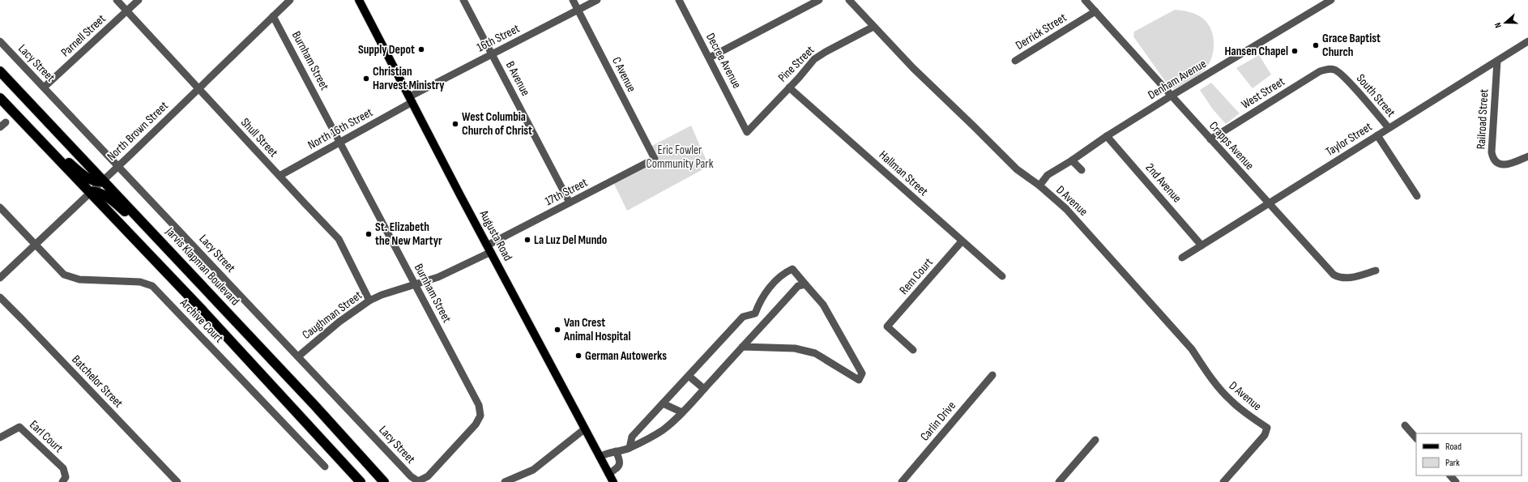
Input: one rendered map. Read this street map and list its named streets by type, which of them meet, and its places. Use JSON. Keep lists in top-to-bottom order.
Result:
{
  "streets": {
    "highway": ["Jarvis Klapman Boulevard"],
    "main road": ["Augusta Road"],
    "street": [
      "Derrick Street",
      "Parnell Street",
      "16th Street",
      "Burnham Street",
      "Decree Avenue",
      "Lacy Street",
      "Pine Street",
      "C Avenue",
      "B Avenue",
      "Denham Avenue",
      "West Street",
      "South Street",
      "Railroad Street",
      "North 16th Street",
      "North Brown Street",
      "Shull Street",
      "Taylor Street",
      "Crapps Avenue",
      "Hallman Street",
      "2nd Avenue",
      "17th Street",
      "D Avenue",
      "Rem Court",
      "Caughman Street",
      "Archive Court",
      "Batchelor Street",
      "Carlin Drive",
      "Earl Court"
    ]
  },
  "crossings": [
    ["Derrick Street", "Crapps Avenue"],
    ["Parnell Street", "Lacy Street"],
    ["Parnell Street", "Shull Street"],
    ["16th Street", "C Avenue"],
    ["16th Street", "B Avenue"],
    ["16th Street", "North 16th Street"],
    ["16th Street", "Augusta Road"],
    ["Burnham Street", "Lacy Street"],
    ["Burnham Street", "North 16th Street"],
    ["Burnham Street", "North Brown Street"],
    ["Burnham Street", "Caughman Street"],
    ["Decree Avenue", "Pine Street"],
    ["Lacy Street", "North Brown Street"],
    ["Lacy Street", "Caughman Street"],
    ["Pine Street", "Hallman Street"],
    ["Pine Street", "D Avenue"],
    ["C Avenue", "17th Street"],
    ["B Avenue", "17th Street"],
    ["Denham Avenue", "Crapps Avenue"],
    ["Denham Avenue", "2nd Avenue"],
    ["Denham Avenue", "D Avenue"],
    ["West Street", "South Street"],
    ["West Street", "Crapps Avenue"],
    ["South Street", "Taylor Street"],
    ["Railroad Street", "Taylor Street"],
    ["North 16th Street", "Shull Street"],
    ["North 16th Street", "Augusta Road"],
    ["North Brown Street", "Shull Street"],
    ["North Brown Street", "Jarvis Klapman Boulevard"],
    ["North Brown Street", "Archive Court"],
    ["Shull Street", "Caughman Street"],
    ["Taylor Street", "Crapps Avenue"],
    ["Taylor Street", "2nd Avenue"],
    ["Hallman Street", "Rem Court"],
    ["17th Street", "Augusta Road"],
    ["17th Street", "Caughman Street"],
    ["Augusta Road", "Caughman Street"]
  ],
  "parks": ["Eric Fowler Community Park"],
  "places": [
    "Grace Baptist Church",
    "Supply Depot",
    "Hansen Chapel",
    "Christian Harvest Ministry",
    "West Columbia Church of Christ",
    "St. Elizabeth the New Martyr",
    "La Luz Del Mundo",
    "Van Crest Animal Hospital",
    "German Autowerks"
  ],
  "legend": ["Road", "Park"],
  "north": "left"
}
